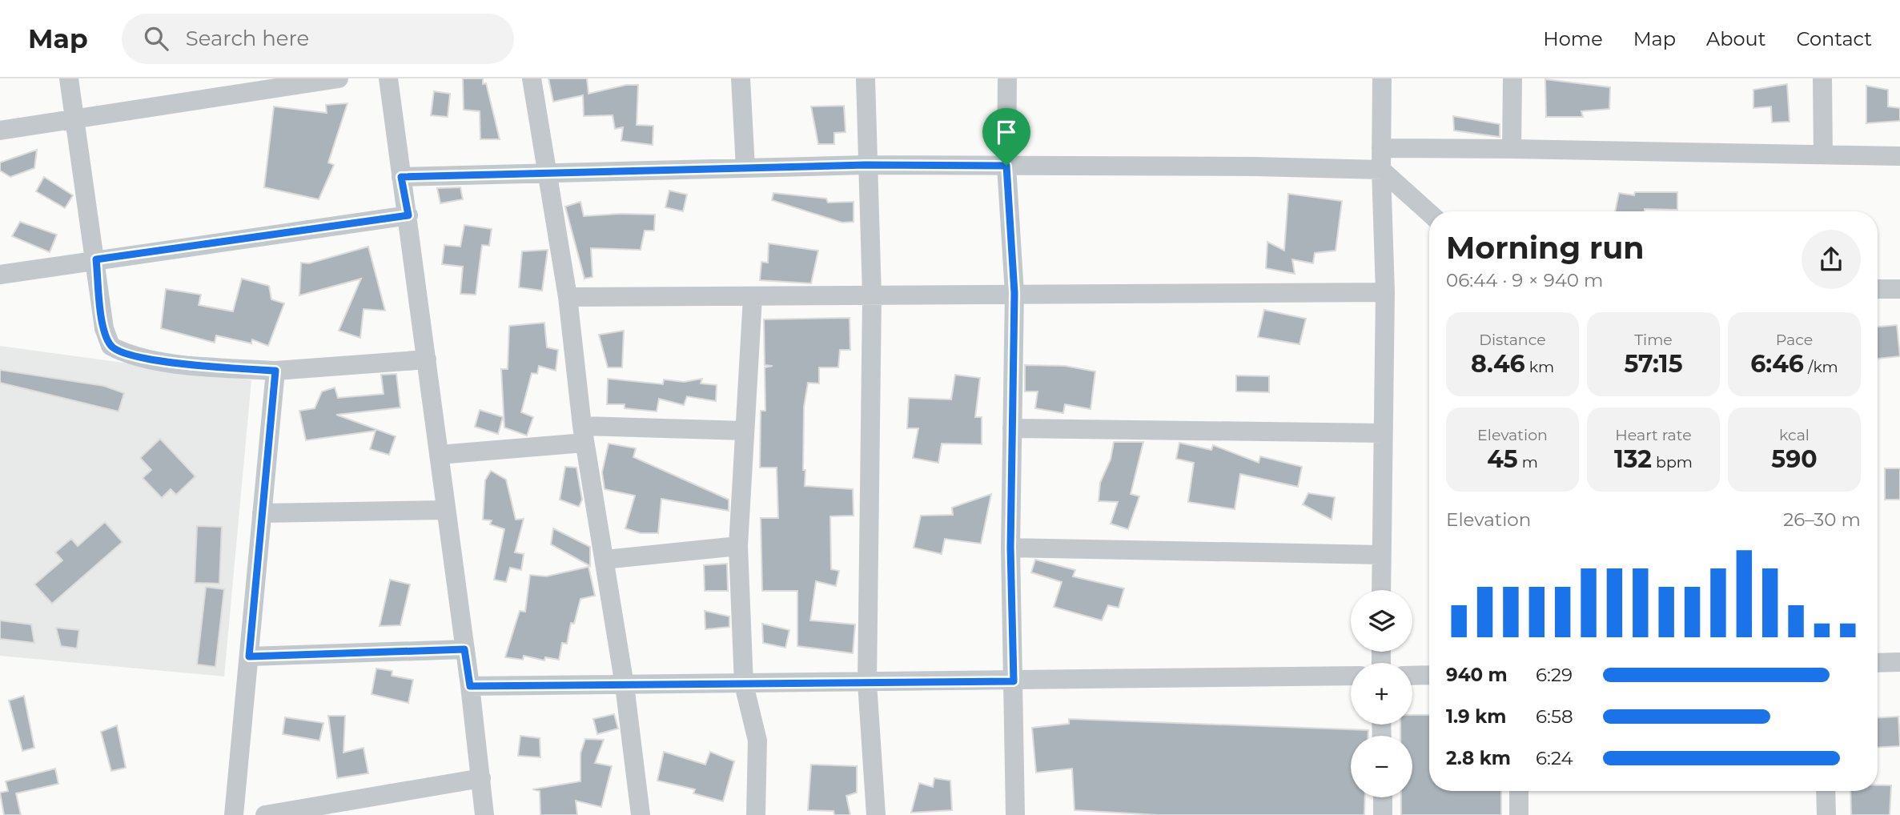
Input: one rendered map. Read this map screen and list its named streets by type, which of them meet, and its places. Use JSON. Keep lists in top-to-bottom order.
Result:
{
  "page": {
    "header": "Map",
    "search": "Search here",
    "nav": [
      "Home",
      "Map",
      "About",
      "Contact"
    ],
    "heading": ["Morning run", "06:44 · 9 × 940 m"],
    "stats": [
      ["Distance", "8.46 km"],
      ["Time", "57:15"],
      ["Pace", "6:46 /km"],
      ["Elevation", "45 m"],
      ["Heart rate", "132 bpm"],
      ["kcal", "590"]
    ],
    "chart": ["Elevation", "26–30 m"],
    "map_buttons": ["+", "−"],
    "list": [
      {
        "name": "940 m",
        "note": "6:29"
      },
      {
        "name": "1.9 km",
        "note": "6:58"
      },
      {
        "name": "2.8 km",
        "note": "6:24"
      }
    ]
  }
}
